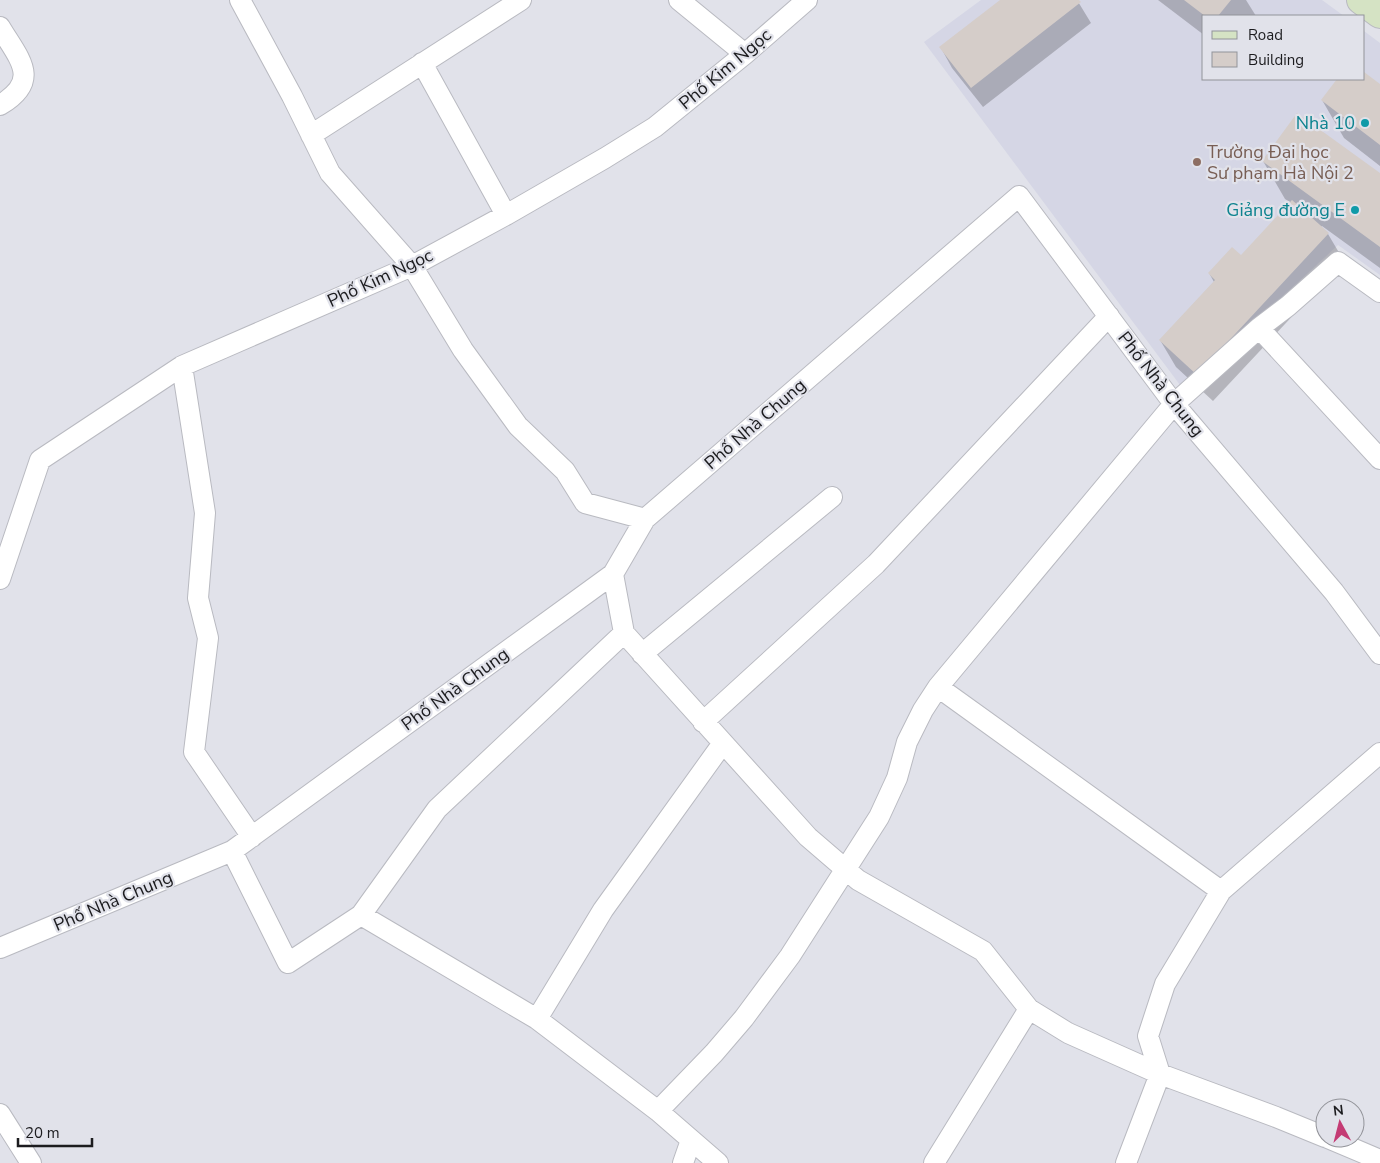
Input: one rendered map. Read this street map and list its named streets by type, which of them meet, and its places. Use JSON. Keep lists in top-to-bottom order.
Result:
{
  "streets": {
    "street": ["Phố Kim Ngọc", "Phố Nhà Chung"]
  },
  "places": ["Nhà 10", "Trường Đại học Sư phạm Hà Nội 2", "Giảng đường E"],
  "legend": ["Road", "Building"],
  "scale_bar": "20 m",
  "north": "top"
}
